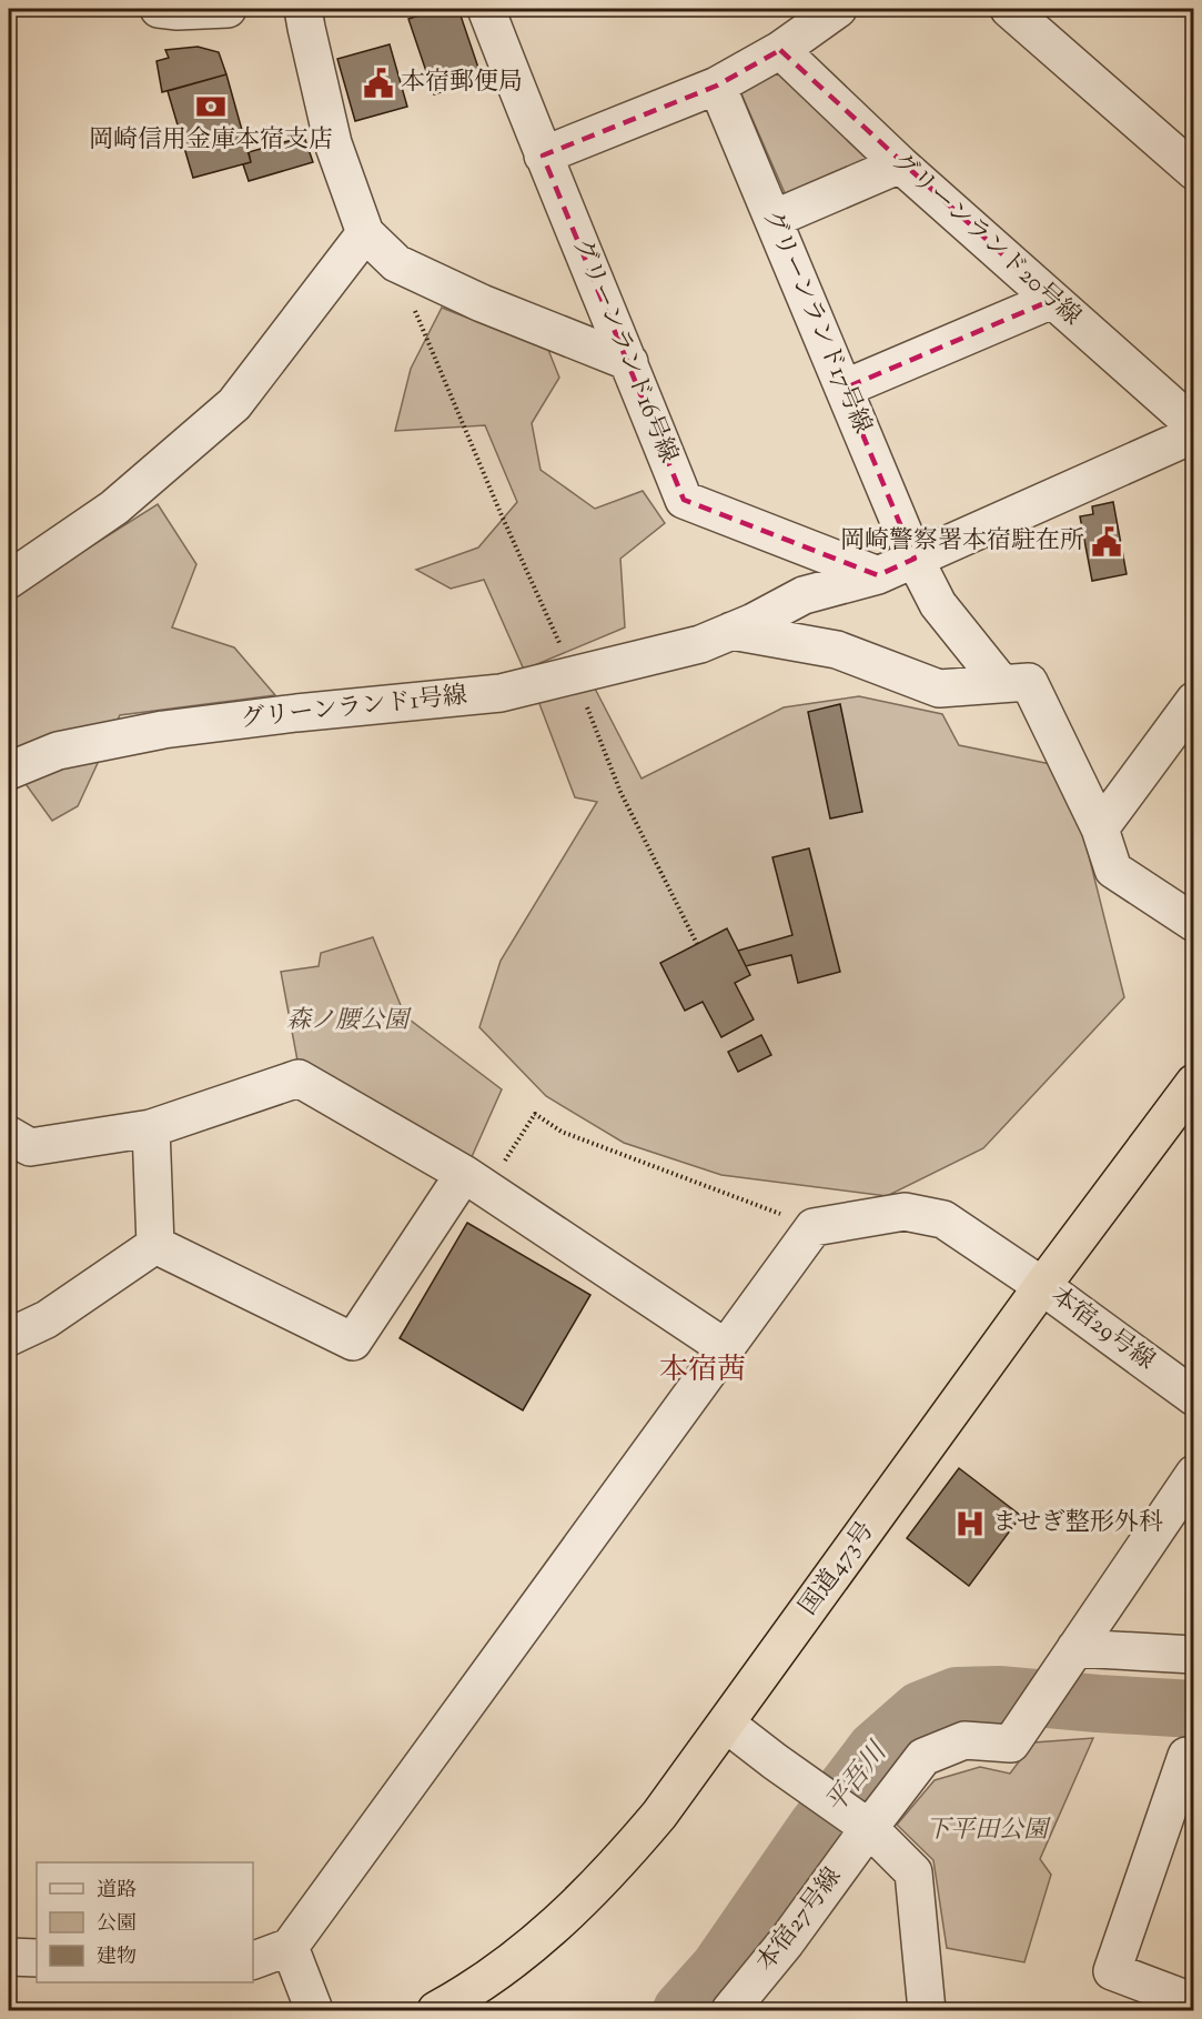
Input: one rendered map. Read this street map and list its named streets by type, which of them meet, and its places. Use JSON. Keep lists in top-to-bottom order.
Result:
{
  "streets": {
    "highway": ["国道473号"],
    "street": [
      "グリーンランド20号線",
      "グリーンランド17号線",
      "グリーンランド16号線",
      "グリーンランド1号線",
      "本宿29号線",
      "本宿27号線"
    ]
  },
  "crossings": [
    ["グリーンランド16号線", "グリーンランド1号線"],
    ["本宿29号線", "国道473号"]
  ],
  "districts": ["本宿茜"],
  "water": ["平吾川"],
  "parks": ["森ノ腰公園", "下平田公園"],
  "places": {
    "public building": ["本宿郵便局", "岡崎警察署本宿駐在所"],
    "bank": ["岡崎信用金庫本宿支店"],
    "hospital": ["ませぎ整形外科"]
  },
  "legend": ["道路", "公園", "建物"]
}
